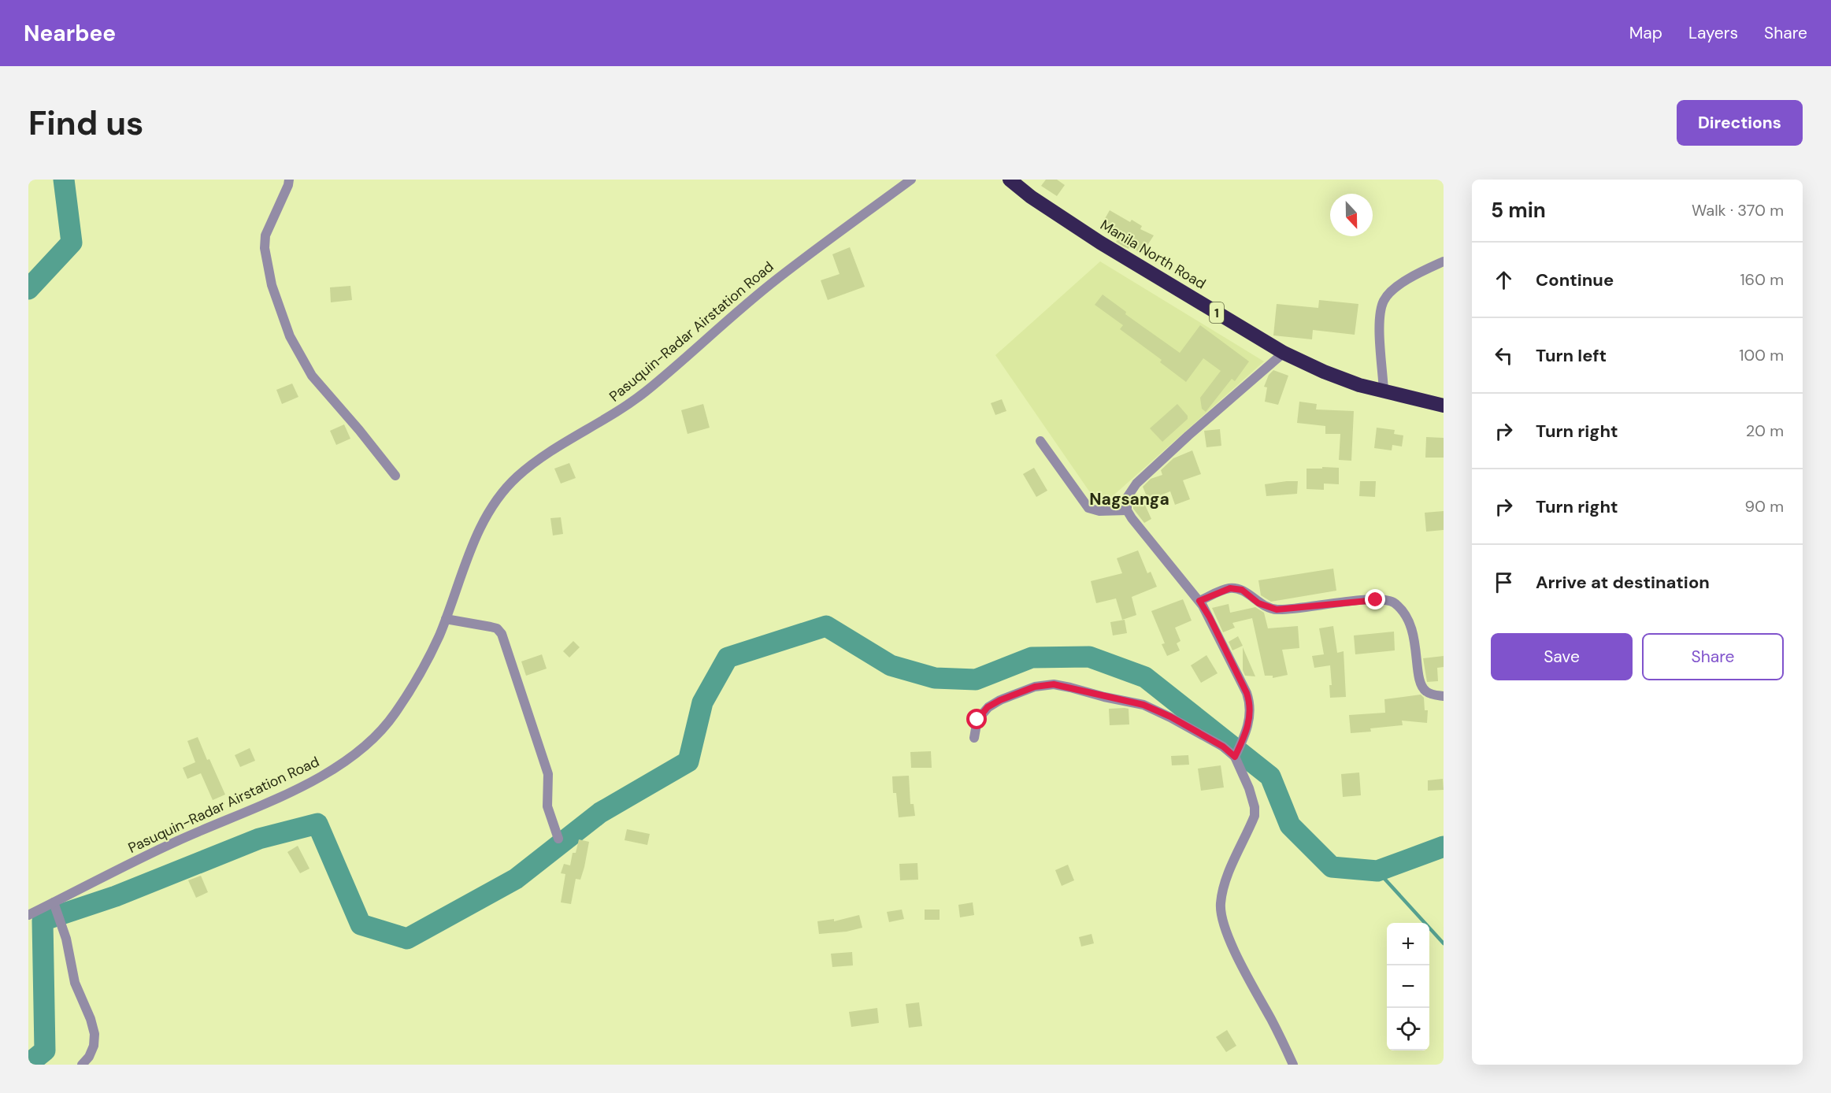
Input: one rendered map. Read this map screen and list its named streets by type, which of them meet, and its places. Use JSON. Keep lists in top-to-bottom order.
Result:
{
  "streets": {
    "highway": ["Manila North Road", "1"],
    "street": ["Pasuquin-Radar Airstation Road"]
  },
  "districts": ["Nagsanga"],
  "north": "bottom",
  "page": {
    "header": "Nearbee",
    "nav": ["Map", "Layers", "Share"],
    "buttons": [
      "Directions",
      ["Save", "Share"]
    ],
    "title": "Find us",
    "heading": ["5 min", "Walk · 370 m"],
    "list": [
      ["Continue", "160 m"],
      ["Turn left", "100 m"],
      ["Turn right", "20 m"],
      ["Turn right", "90 m"],
      "Arrive at destination"
    ],
    "map_buttons": ["+", "−"]
  }
}
